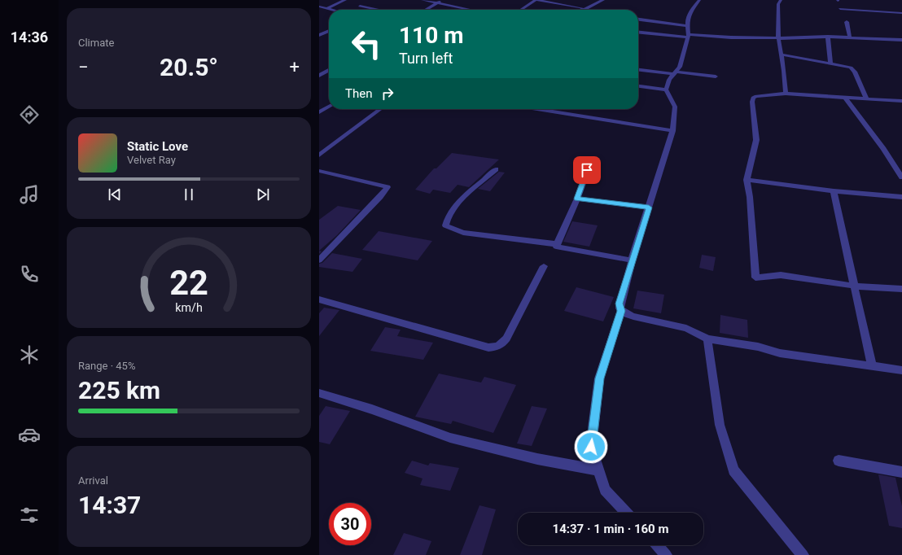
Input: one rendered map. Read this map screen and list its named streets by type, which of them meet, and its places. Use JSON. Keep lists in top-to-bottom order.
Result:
{
  "page": {
    "tabs": "14:36",
    "tile": [
      "Climate",
      ["Range · 45%", "225 km"],
      ["Arrival", "14:37"]
    ],
    "turn": ["110 m", "Turn left"],
    "heat": ["−", "20.5°", "+"],
    "then": "Then",
    "song": ["Static Love", "Velvet Ray"],
    "limit": "30",
    "trip": "14:37 · 1 min · 160 m",
    "gauge": ["22", "km/h"]
  }
}
